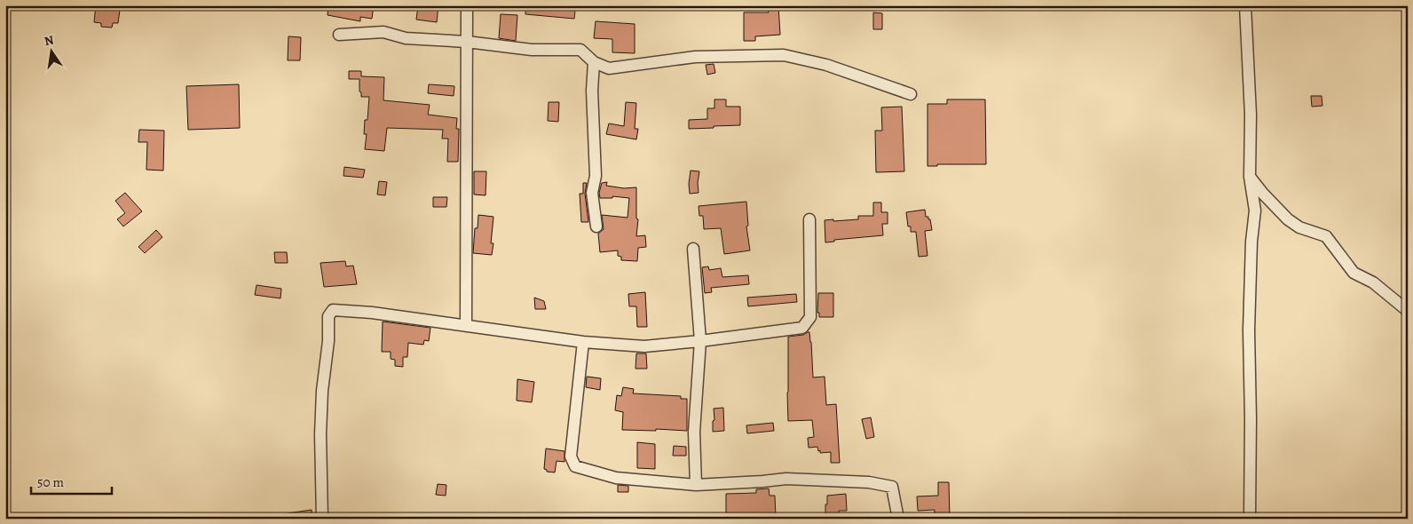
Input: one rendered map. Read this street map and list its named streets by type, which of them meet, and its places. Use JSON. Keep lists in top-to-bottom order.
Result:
{
  "scale_bar": "50 m",
  "north": "top"
}
